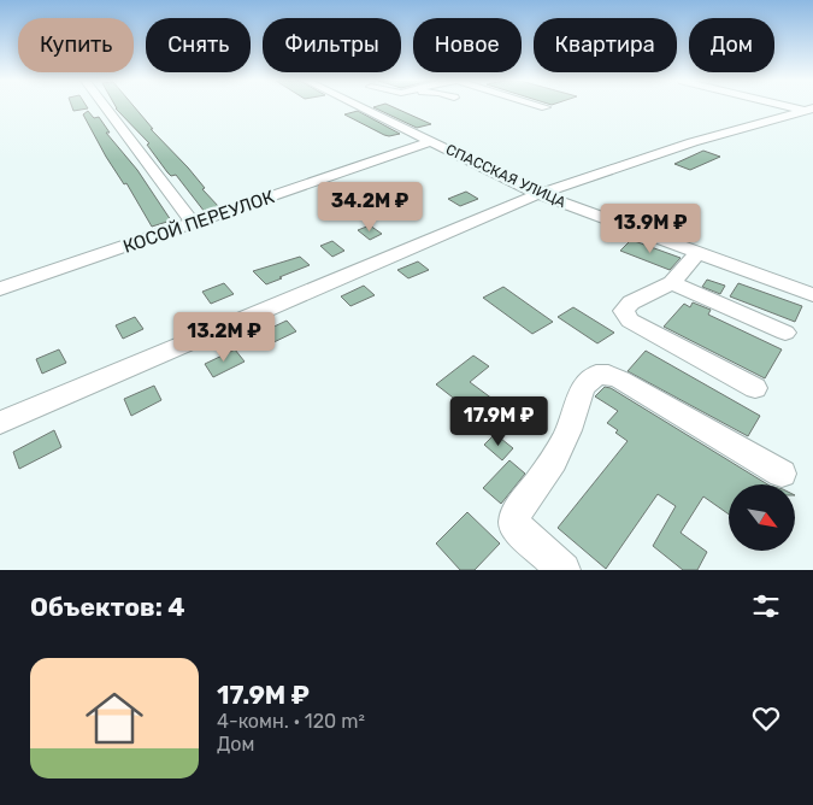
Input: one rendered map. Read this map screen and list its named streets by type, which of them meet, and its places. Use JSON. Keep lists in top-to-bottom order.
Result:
{
  "streets": {
    "street": ["СПАССКАЯ УЛИЦА", "КОСОЙ ПЕРЕУЛОК"]
  },
  "crossings": [
    ["СПАССКАЯ УЛИЦА", "КОСОЙ ПЕРЕУЛОК"]
  ],
  "north": "bottom right",
  "page": {
    "chip": [
      "Купить",
      "Снять",
      "Фильтры",
      "Новое",
      "Квартира",
      "Дом"
    ],
    "price": [
      "34.2M ₽",
      "13.9M ₽",
      "13.2M ₽",
      "17.9M ₽"
    ],
    "heading": "Объектов: 4",
    "list": [
      {
        "name": "17.9M ₽",
        "note": "4-комн. · 120 m² · Дом"
      }
    ]
  }
}
